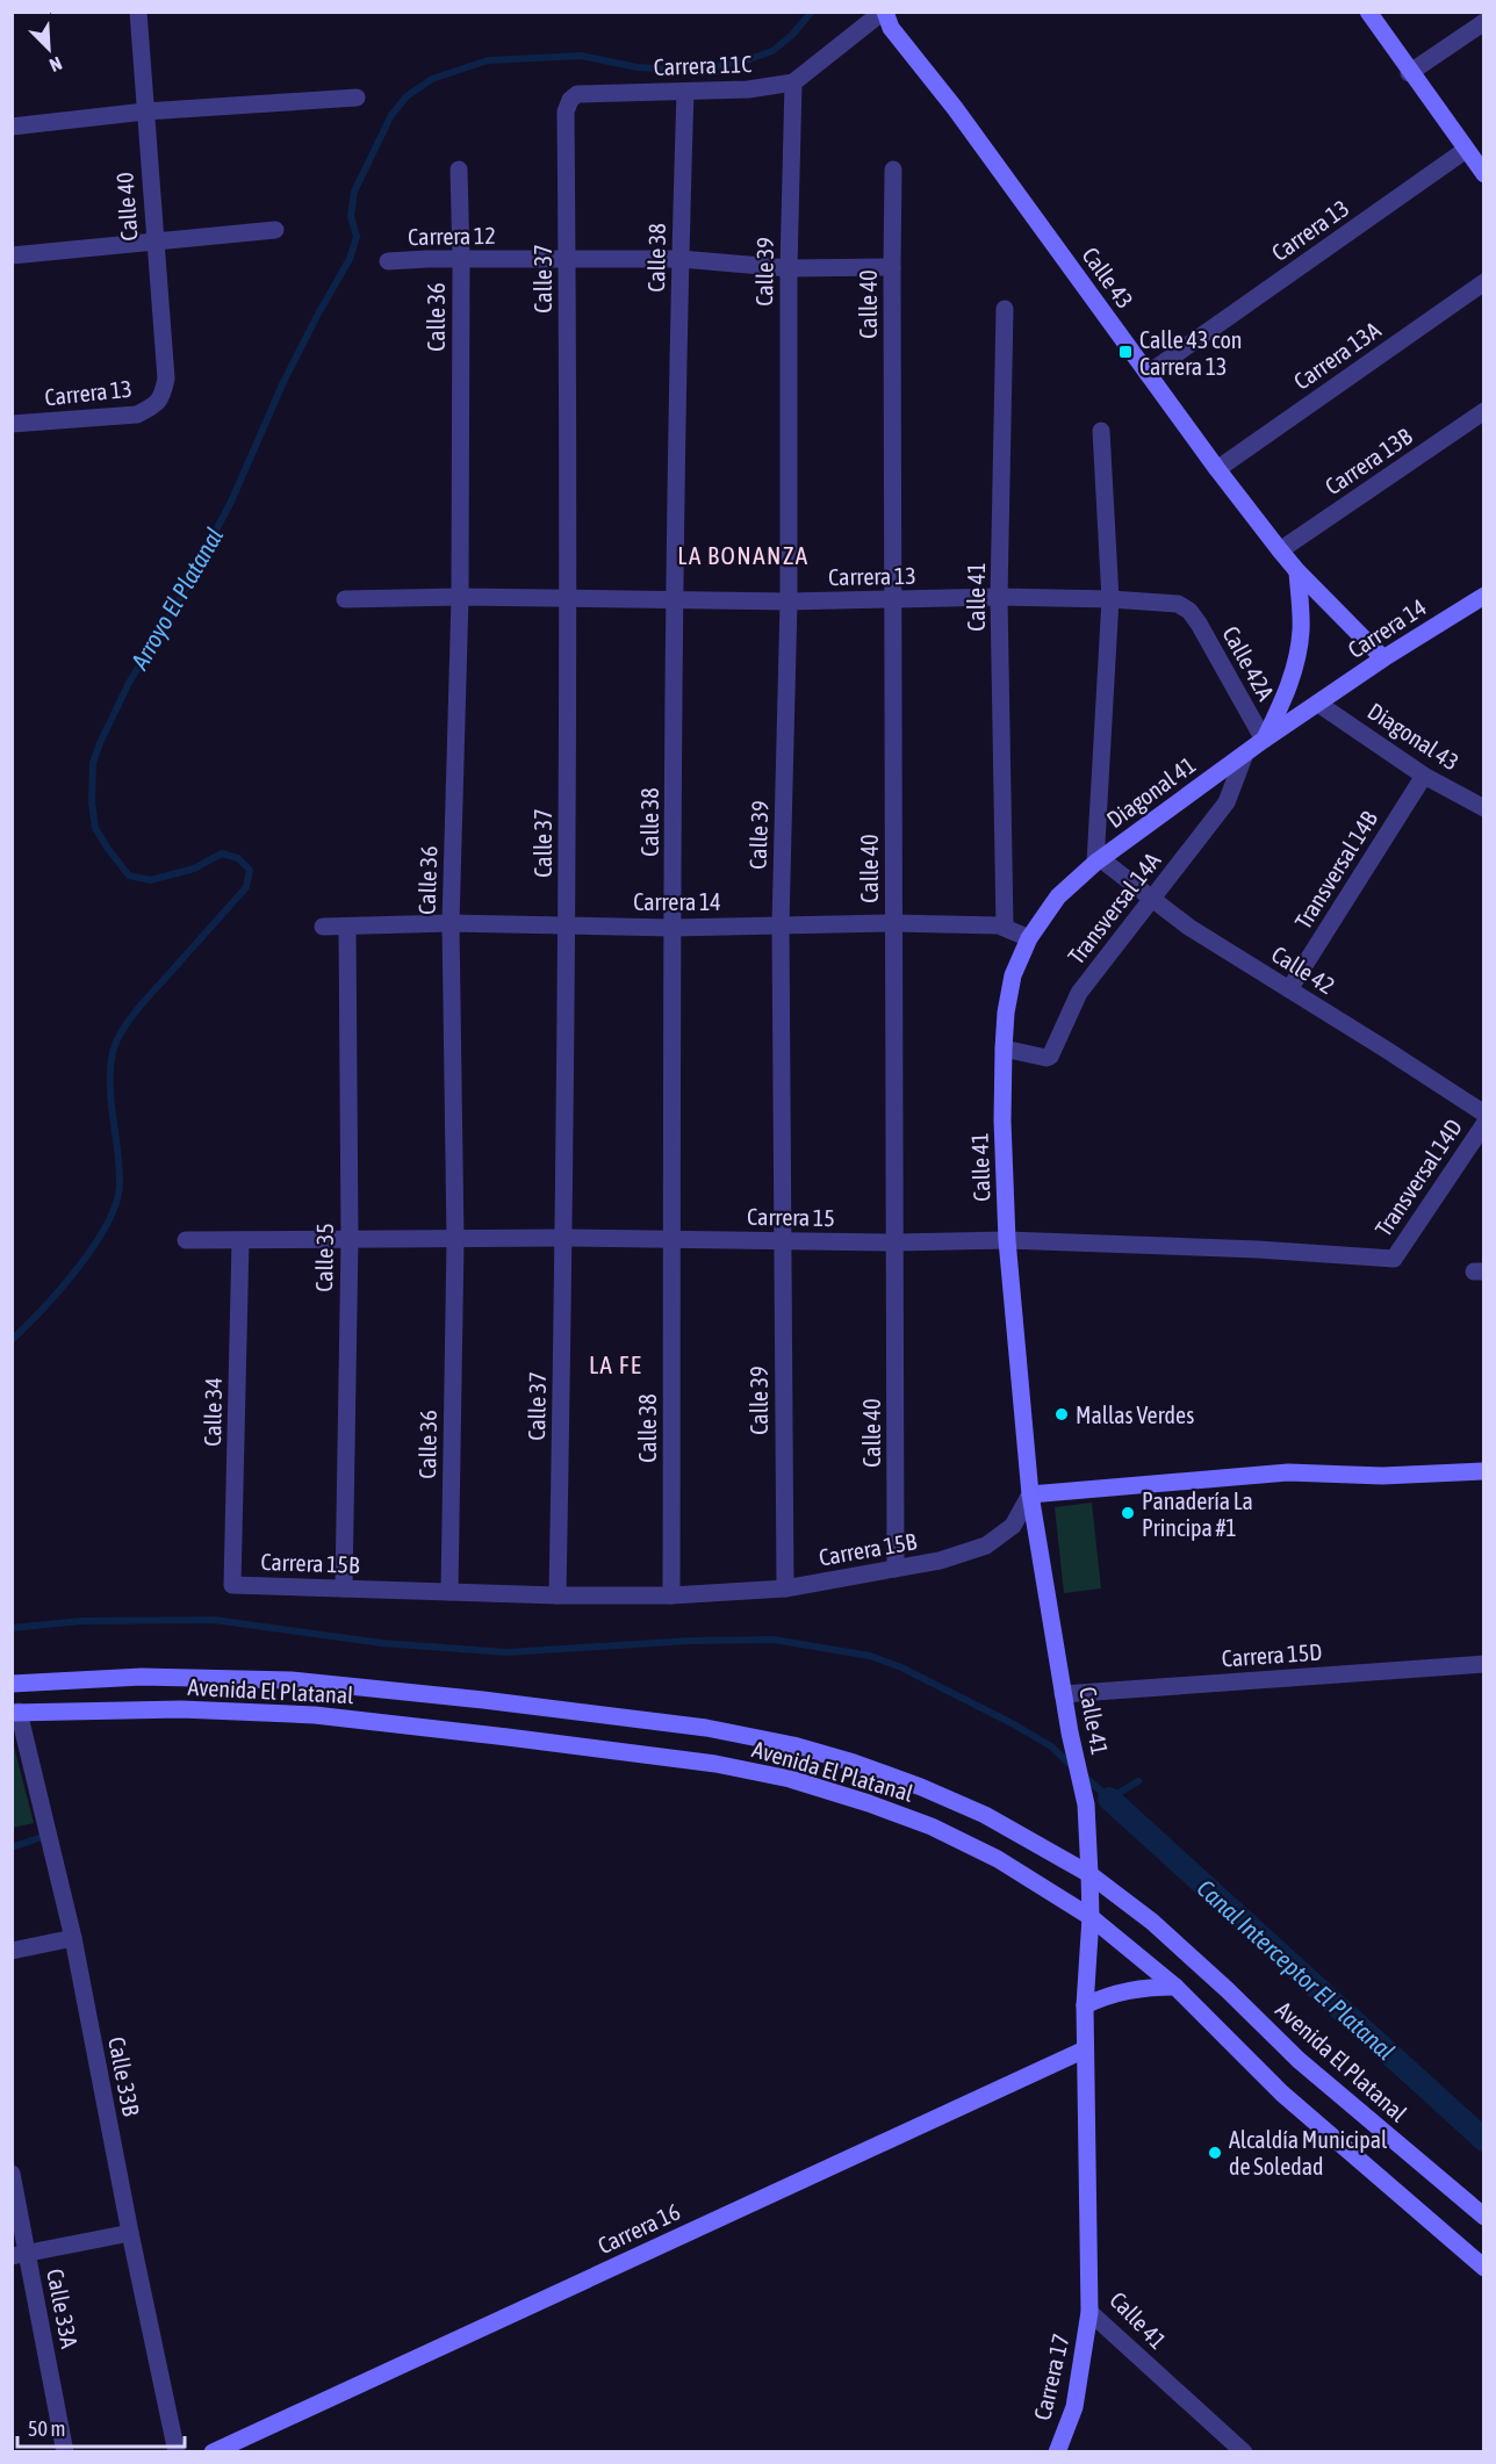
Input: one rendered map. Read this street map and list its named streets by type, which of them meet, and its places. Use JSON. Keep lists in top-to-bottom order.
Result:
{
  "streets": {
    "main road": [
      "Calle 43",
      "Calle 41",
      "Carrera 14",
      "Diagonal 41",
      "Avenida El Platanal",
      "Carrera 16",
      "Carrera 17"
    ],
    "street": [
      "Carrera 11C",
      "Calle 40",
      "Carrera 13",
      "Carrera 12",
      "Calle 38",
      "Calle 39",
      "Calle 37",
      "Calle 36",
      "Carrera 13A",
      "Carrera 13B",
      "Calle 42A",
      "Diagonal 43",
      "Transversal 14B",
      "Transversal 14A",
      "Calle 42",
      "Transversal 14D",
      "Carrera 15",
      "Calle 35",
      "Calle 34",
      "Carrera 15B",
      "Carrera 15D",
      "Calle 33B",
      "Calle 33A"
    ]
  },
  "crossings": [
    ["Carrera 11C", "Calle 38"],
    ["Carrera 11C", "Calle 39"],
    ["Carrera 11C", "Calle 43"],
    ["Carrera 11C", "Calle 37"],
    ["Calle 40", "Carrera 13"],
    ["Calle 40", "Carrera 12"],
    ["Calle 40", "Carrera 14"],
    ["Calle 40", "Carrera 15"],
    ["Calle 40", "Carrera 15B"],
    ["Carrera 13", "Calle 38"],
    ["Carrera 13", "Calle 39"],
    ["Carrera 13", "Calle 43"],
    ["Carrera 13", "Calle 37"],
    ["Carrera 13", "Calle 36"],
    ["Carrera 13", "Calle 41"],
    ["Carrera 13", "Calle 42A"],
    ["Carrera 12", "Calle 38"],
    ["Carrera 12", "Calle 39"],
    ["Carrera 12", "Calle 37"],
    ["Carrera 12", "Calle 36"],
    ["Calle 38", "Carrera 14"],
    ["Calle 38", "Carrera 15"],
    ["Calle 38", "Carrera 15B"],
    ["Calle 39", "Carrera 14"],
    ["Calle 39", "Carrera 15"],
    ["Calle 39", "Carrera 15B"],
    ["Calle 43", "Carrera 13A"],
    ["Calle 43", "Carrera 13B"],
    ["Calle 43", "Carrera 14"],
    ["Calle 37", "Carrera 14"],
    ["Calle 37", "Carrera 15"],
    ["Calle 37", "Carrera 15B"],
    ["Calle 36", "Carrera 14"],
    ["Calle 36", "Carrera 15"],
    ["Calle 36", "Carrera 15B"],
    ["Calle 41", "Carrera 14"],
    ["Calle 41", "Diagonal 41"],
    ["Calle 41", "Transversal 14A"],
    ["Calle 41", "Carrera 15"],
    ["Calle 41", "Carrera 15B"],
    ["Calle 41", "Carrera 15D"],
    ["Calle 41", "Avenida El Platanal"],
    ["Calle 41", "Carrera 16"],
    ["Calle 41", "Carrera 17"],
    ["Carrera 14", "Diagonal 43"],
    ["Carrera 14", "Diagonal 41"],
    ["Carrera 14", "Calle 35"],
    ["Calle 42A", "Diagonal 41"],
    ["Diagonal 43", "Diagonal 41"],
    ["Diagonal 43", "Transversal 14B"],
    ["Diagonal 41", "Transversal 14A"],
    ["Diagonal 41", "Calle 42"],
    ["Transversal 14B", "Calle 42"],
    ["Transversal 14A", "Calle 42"],
    ["Transversal 14D", "Carrera 15"],
    ["Carrera 15", "Calle 35"],
    ["Carrera 15", "Calle 34"],
    ["Calle 35", "Carrera 15B"],
    ["Calle 34", "Carrera 15B"],
    ["Avenida El Platanal", "Calle 33B"]
  ],
  "districts": ["LA BONANZA", "LA FE"],
  "water": ["Arroyo El Platanal", "Canal Interceptor El Platanal"],
  "places": {
    "transit": ["Calle 43 con Carrera 13"],
    "other": ["Mallas Verdes", "Panadería La Principa #1", "Alcaldía Municipal de Soledad"]
  },
  "scale_bar": "50 m",
  "north": "bottom right"
}
